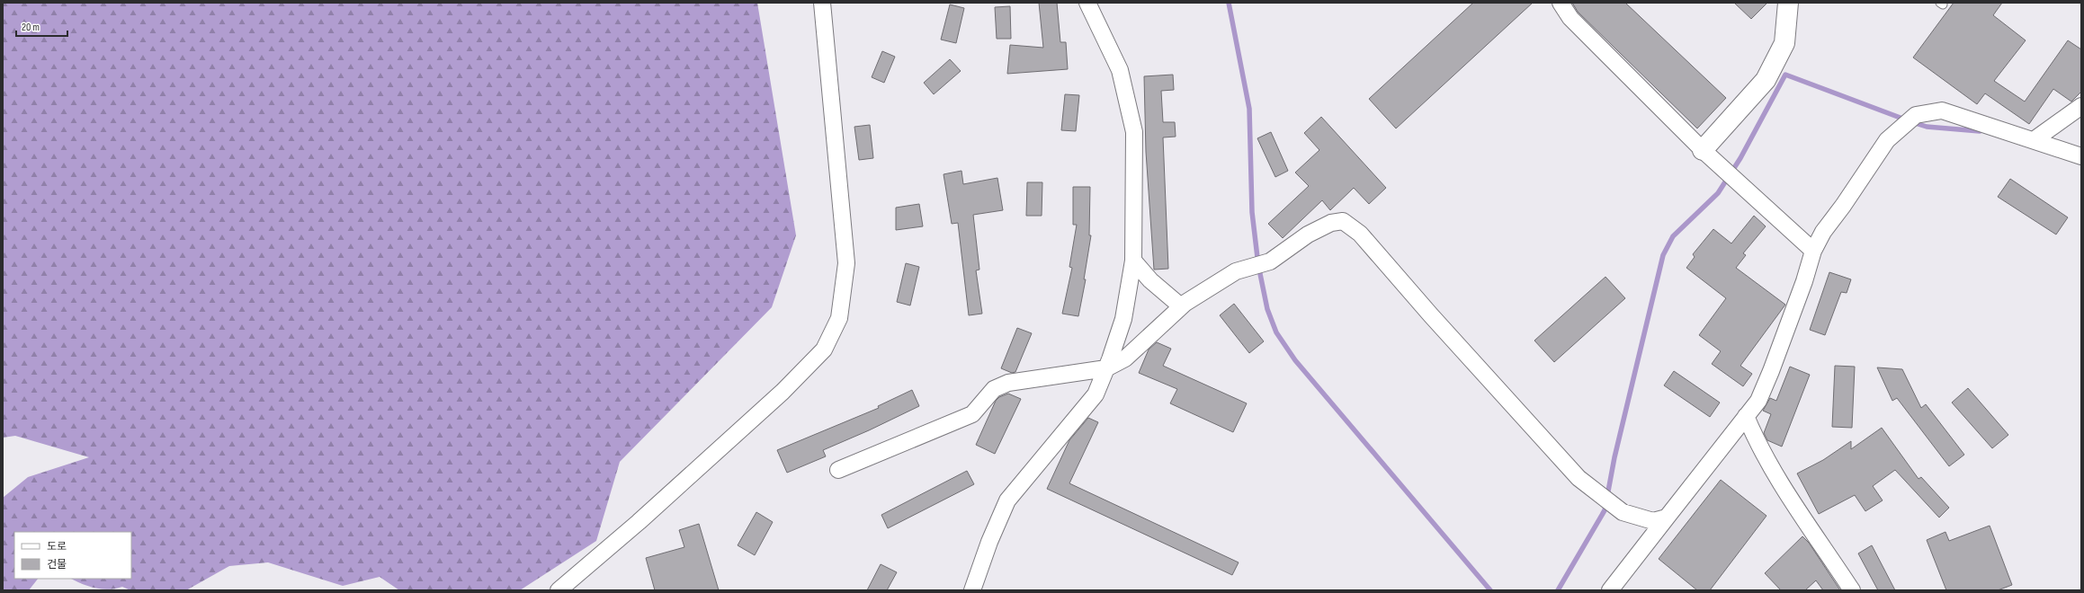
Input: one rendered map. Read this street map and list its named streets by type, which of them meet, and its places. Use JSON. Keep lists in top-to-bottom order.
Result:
{
  "legend": ["도로", "건물"],
  "scale_bar": "20 m"
}
